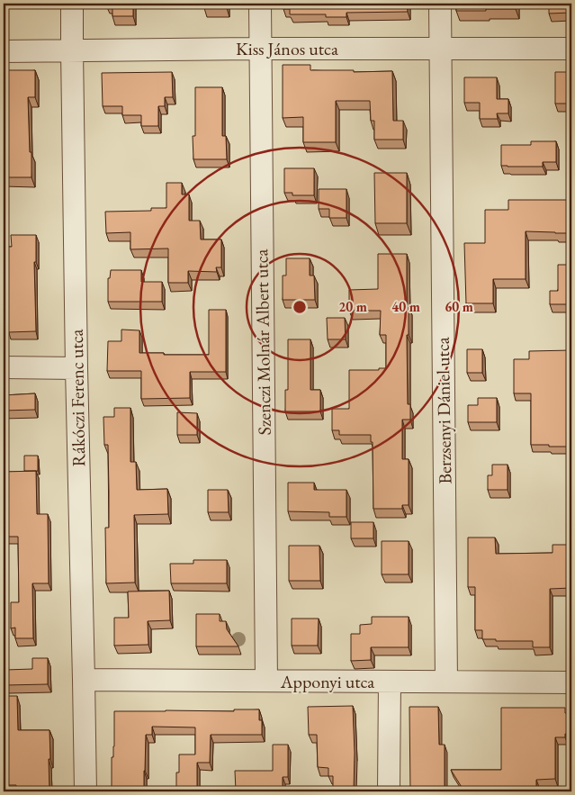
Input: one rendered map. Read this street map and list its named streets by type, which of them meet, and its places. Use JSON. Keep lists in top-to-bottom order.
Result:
{
  "streets": {
    "street": [
      "Kiss János utca",
      "Szenczi Molnár Albert utca",
      "Rákóczi Ferenc utca",
      "Berzsenyi Dániel utca",
      "Apponyi utca"
    ]
  },
  "crossings": [
    ["Kiss János utca", "Szenczi Molnár Albert utca"],
    ["Kiss János utca", "Rákóczi Ferenc utca"],
    ["Kiss János utca", "Berzsenyi Dániel utca"],
    ["Szenczi Molnár Albert utca", "Apponyi utca"],
    ["Rákóczi Ferenc utca", "Apponyi utca"],
    ["Berzsenyi Dániel utca", "Apponyi utca"]
  ],
  "rings": ["20 m", "40 m", "60 m"]
}
